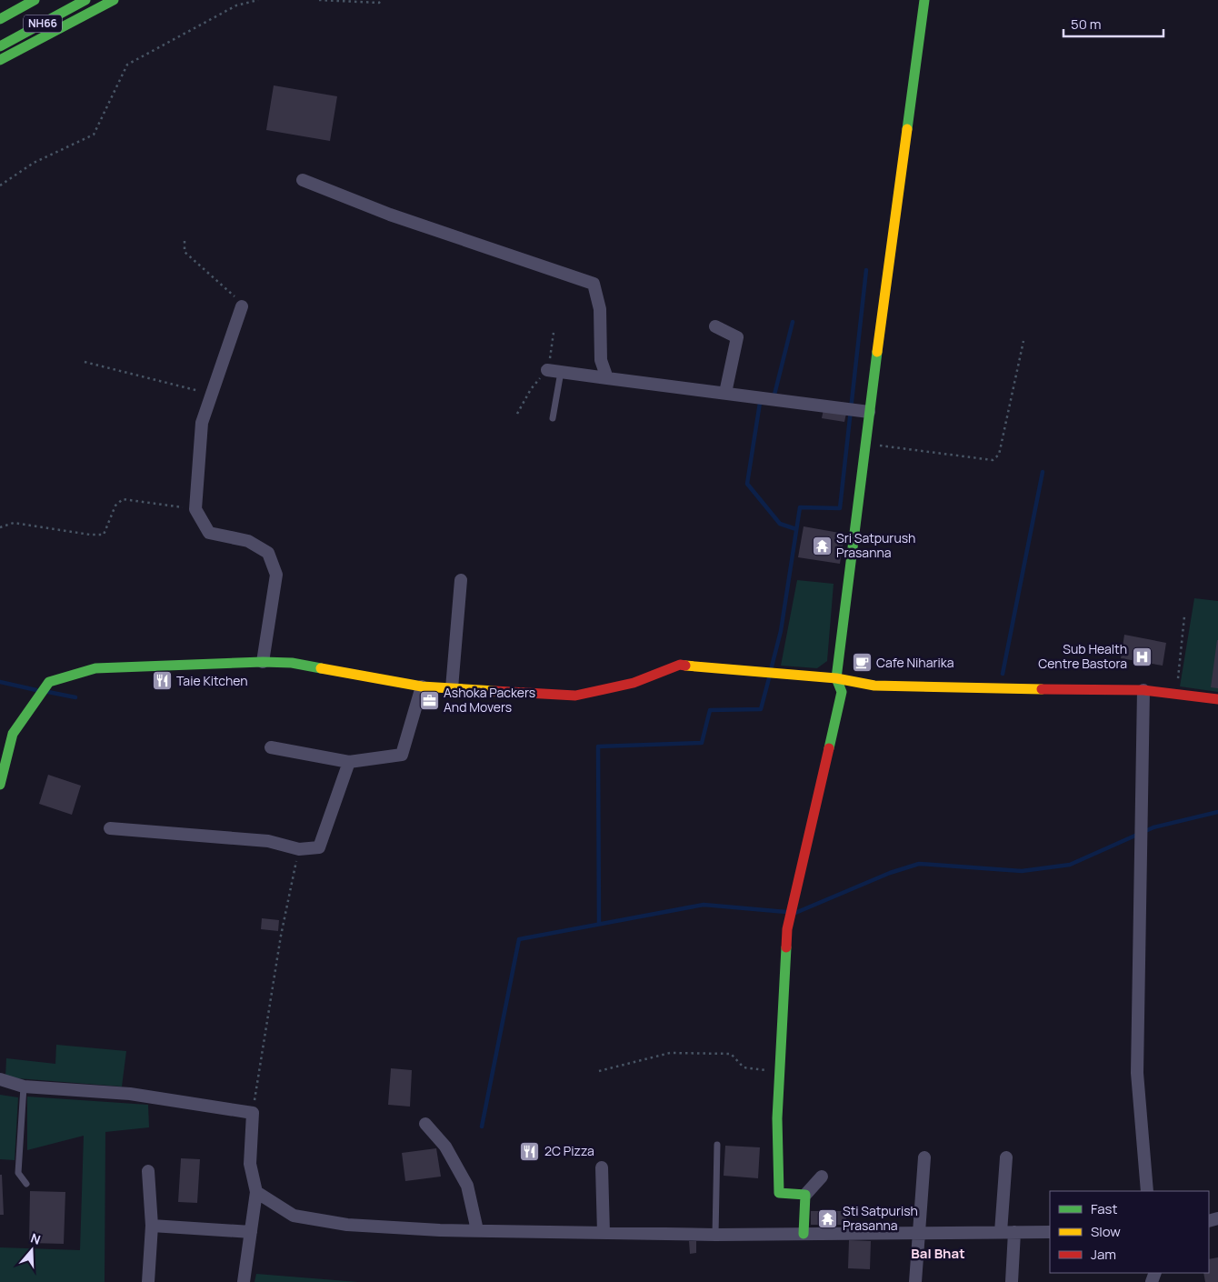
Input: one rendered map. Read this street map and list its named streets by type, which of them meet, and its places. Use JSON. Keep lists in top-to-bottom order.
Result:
{
  "streets": {
    "main road": ["NH66"]
  },
  "districts": ["Bal Bhat"],
  "places": {
    "temple": ["Sri Satpurush Prasanna", "Sti Satpurish Prasanna"],
    "hospital": ["Sub Health Centre Bastora"],
    "cafe": ["Cafe Niharika"],
    "restaurant": ["Taie Kitchen", "2C Pizza"],
    "office": ["Ashoka Packers And Movers"]
  },
  "legend": ["Fast", "Slow", "Jam"],
  "scale_bar": "50 m",
  "north": "top"
}
